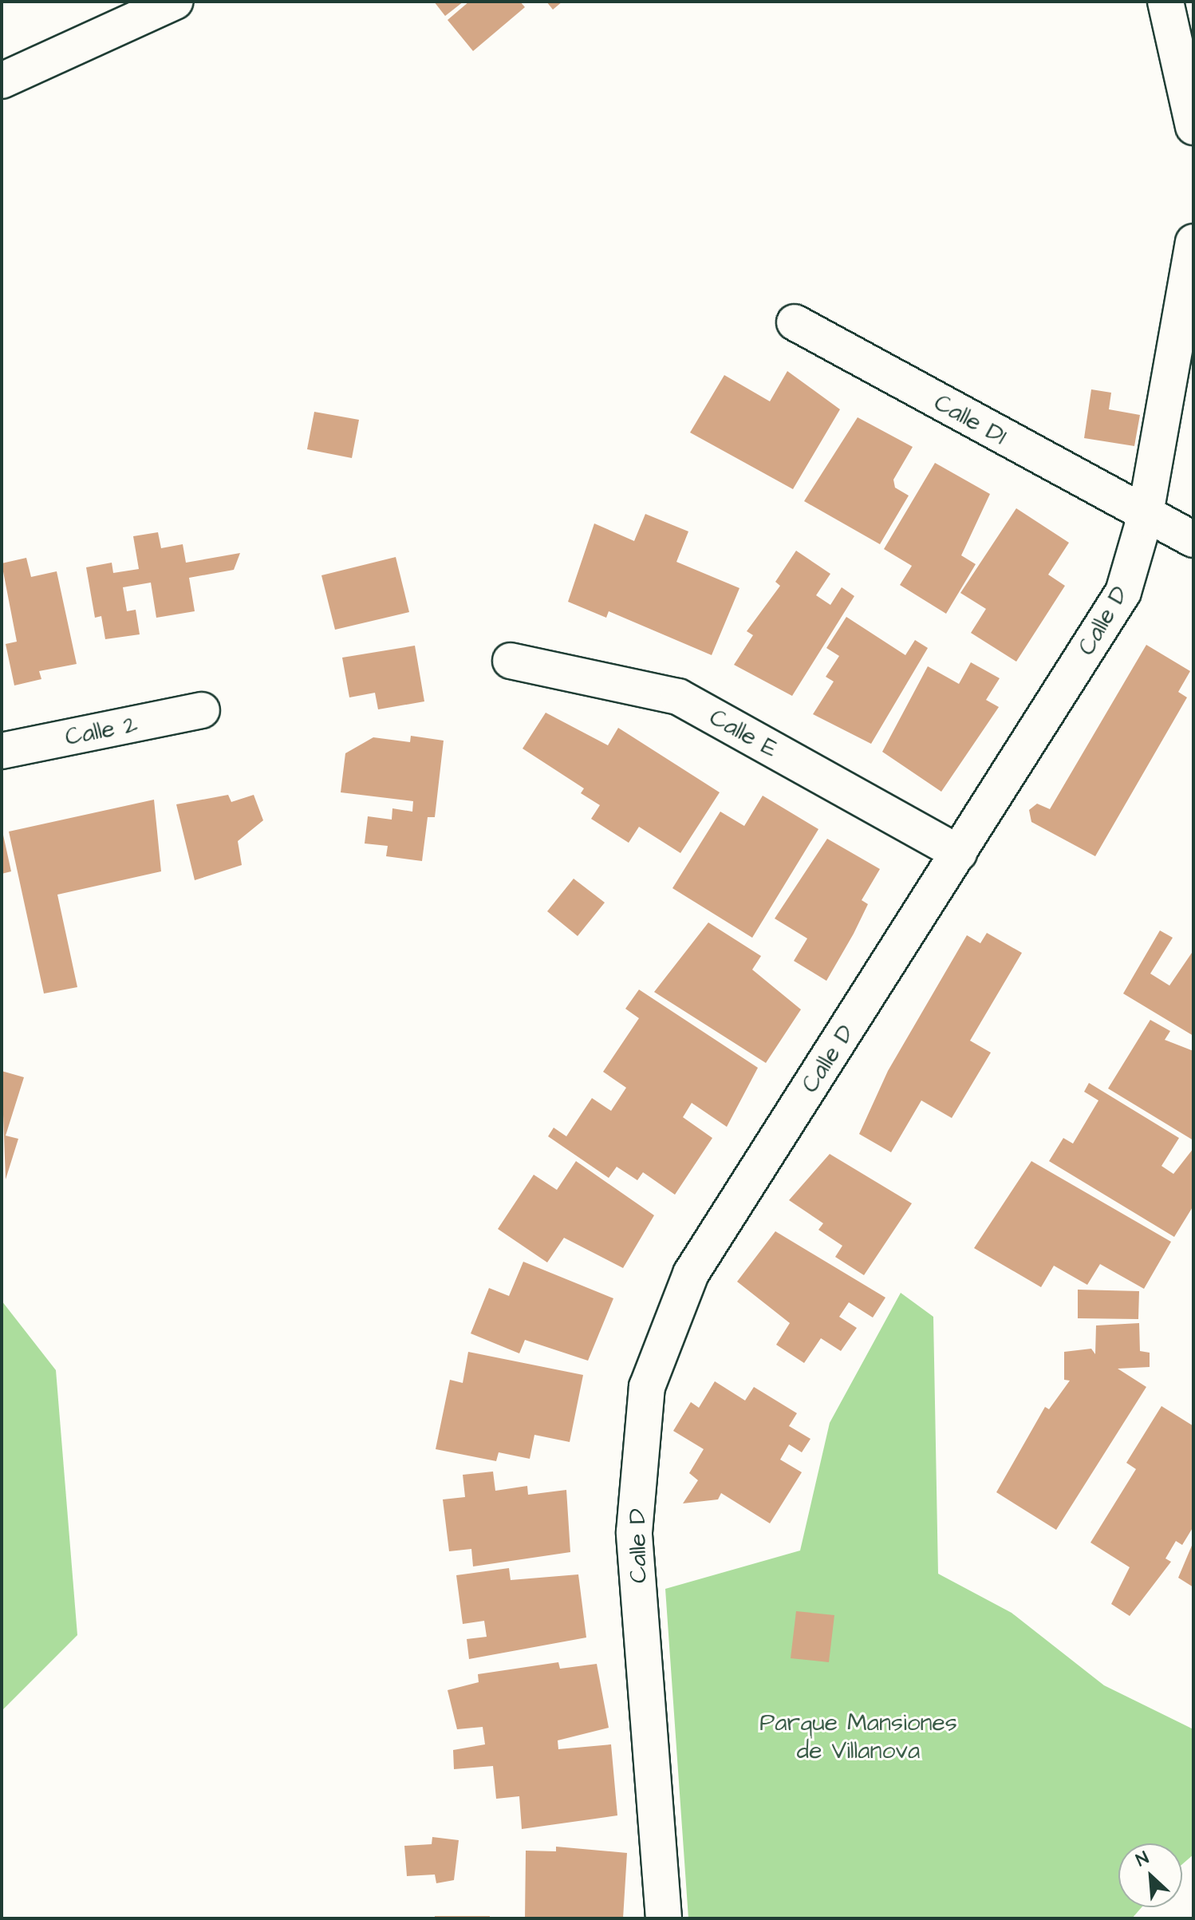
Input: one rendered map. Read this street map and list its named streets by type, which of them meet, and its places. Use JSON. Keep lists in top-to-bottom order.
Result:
{
  "streets": {
    "street": [
      "Calle D1",
      "Calle D",
      "Calle 2",
      "Calle E"
    ]
  },
  "crossings": [
    ["Calle D1", "Calle D"],
    ["Calle D", "Calle E"]
  ],
  "parks": ["Parque Mansiones de Villanova"],
  "north": "top left"
}
